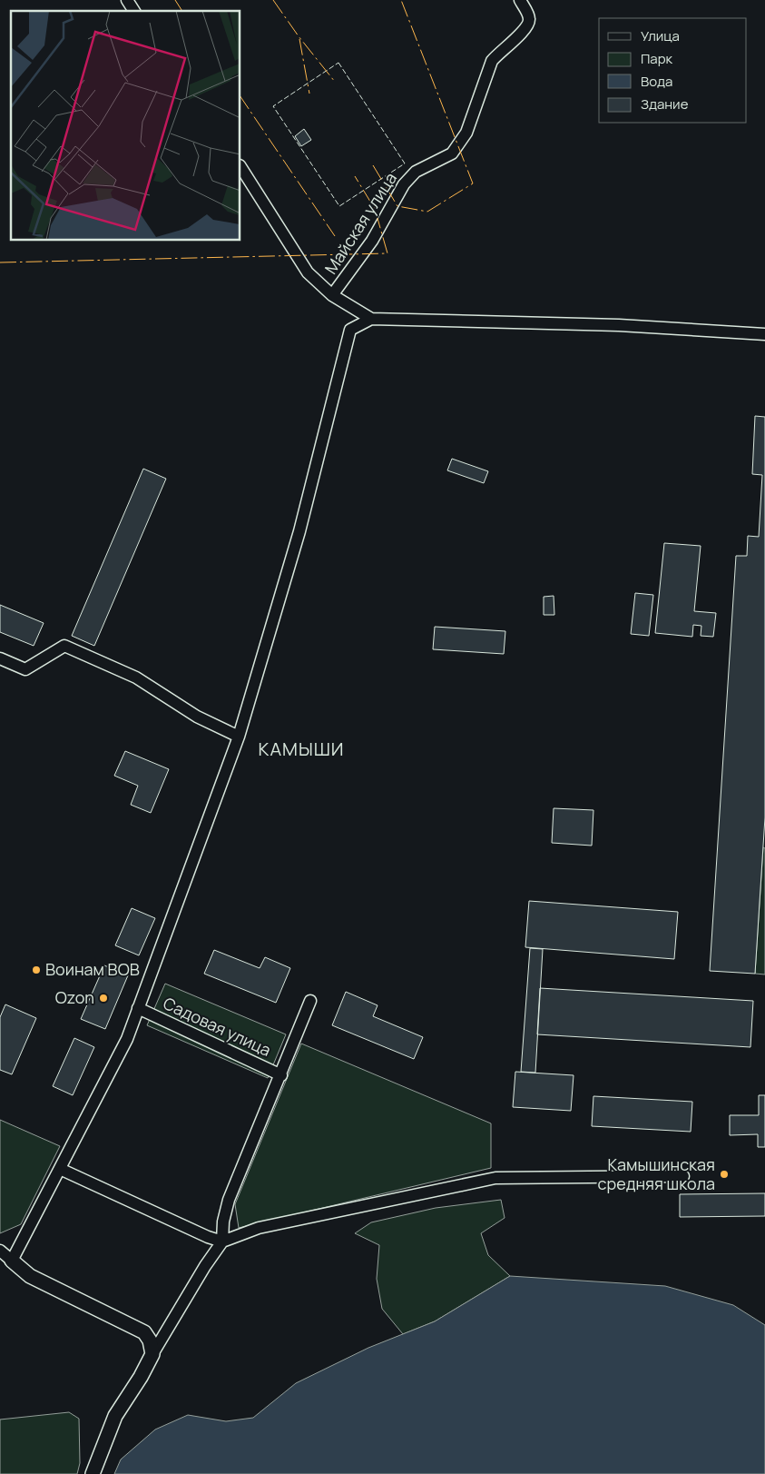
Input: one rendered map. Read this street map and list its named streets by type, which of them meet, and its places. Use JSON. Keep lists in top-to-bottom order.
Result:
{
  "streets": {
    "street": ["Майская улица", "Садовая улица"]
  },
  "districts": ["КАМЫШИ"],
  "places": ["Воинам ВОВ", "Ozon", "Камышинская средняя школа"],
  "legend": [
    "Улица",
    "Парк",
    "Вода",
    "Здание"
  ]
}
